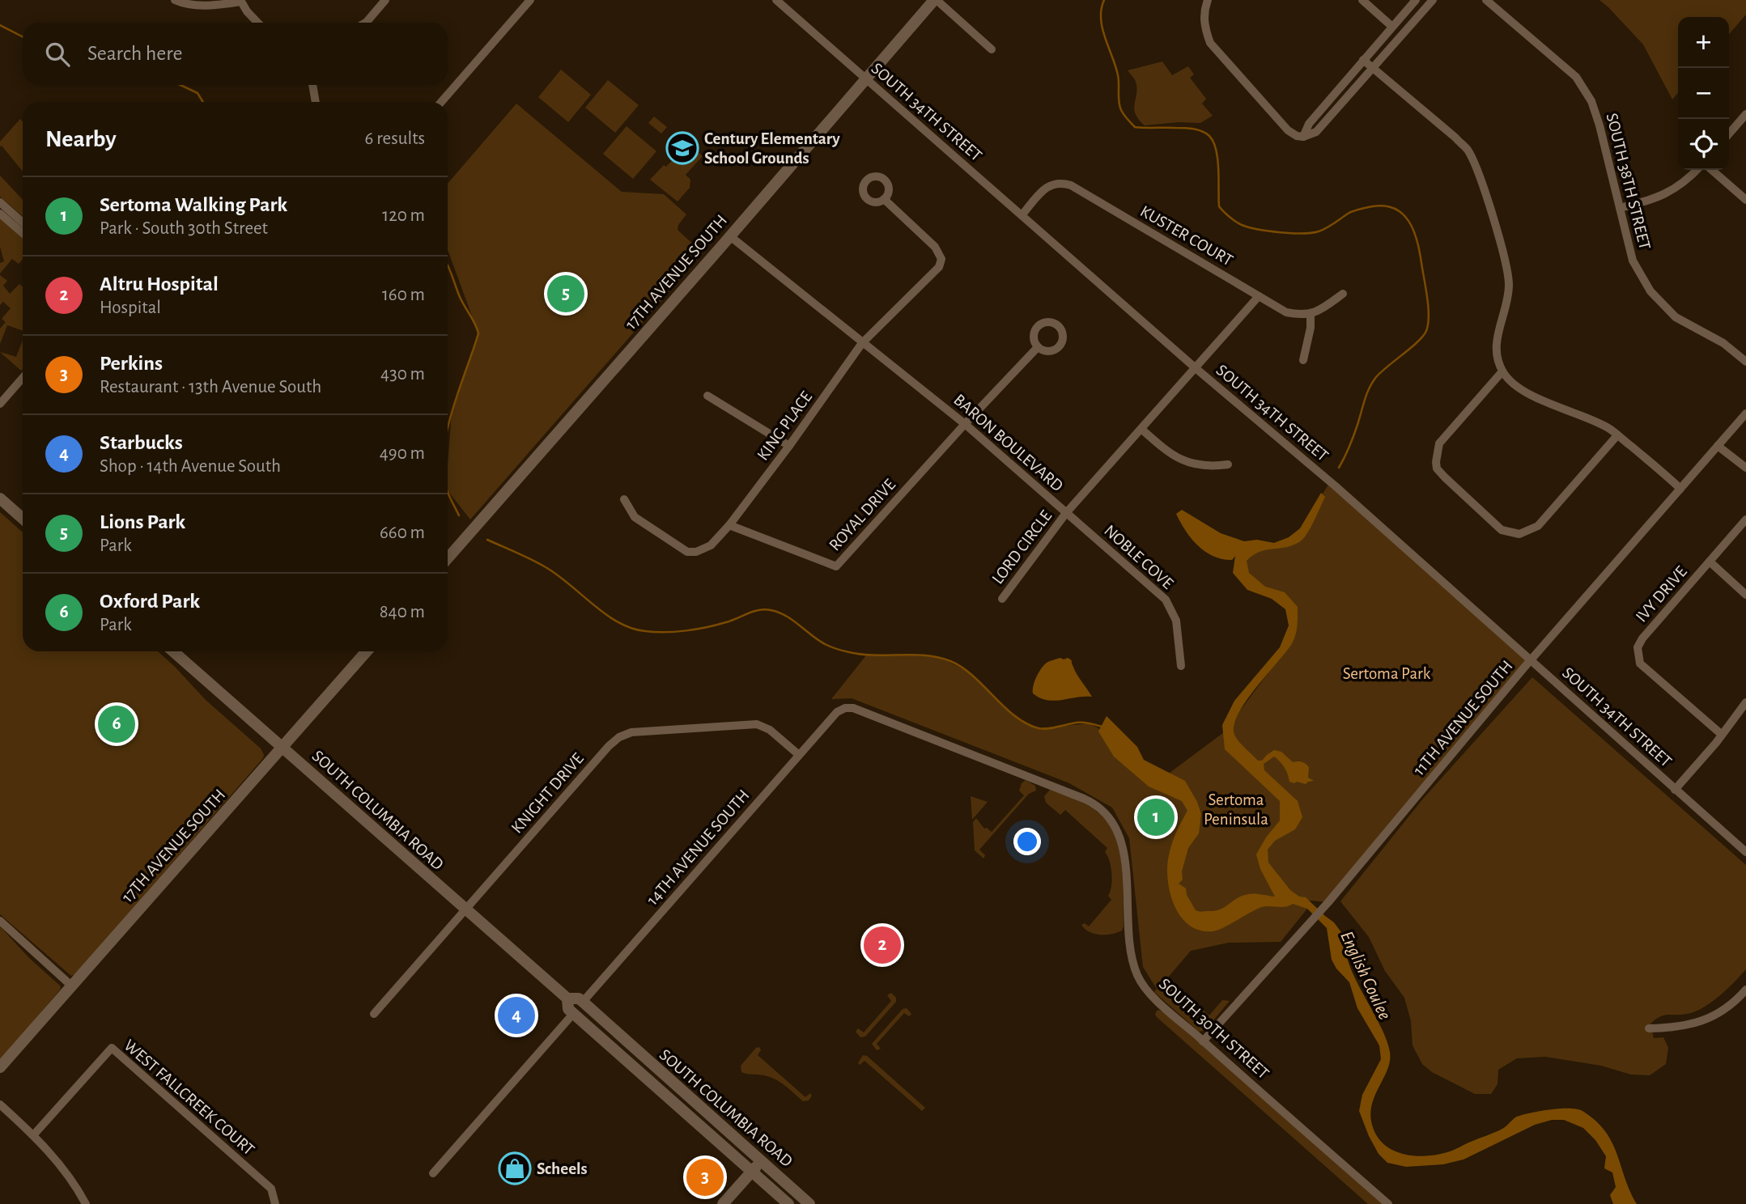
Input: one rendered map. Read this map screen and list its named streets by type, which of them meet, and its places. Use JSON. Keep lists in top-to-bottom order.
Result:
{
  "streets": {
    "street": [
      "SOUTH 34TH STREET",
      "SOUTH 38TH STREET",
      "KUSTER COURT",
      "17TH AVENUE SOUTH",
      "KING PLACE",
      "BARON BOULEVARD",
      "ROYAL DRIVE",
      "LORD CIRCLE",
      "NOBLE COVE",
      "IVY DRIVE",
      "11TH AVENUE SOUTH",
      "KNIGHT DRIVE",
      "SOUTH COLUMBIA ROAD",
      "14TH AVENUE SOUTH",
      "SOUTH 30TH STREET",
      "WEST FALLCREEK COURT"
    ]
  },
  "crossings": [
    ["SOUTH 34TH STREET", "KUSTER COURT"],
    ["SOUTH 34TH STREET", "17TH AVENUE SOUTH"],
    ["SOUTH 34TH STREET", "BARON BOULEVARD"],
    ["SOUTH 34TH STREET", "11TH AVENUE SOUTH"],
    ["KUSTER COURT", "BARON BOULEVARD"],
    ["17TH AVENUE SOUTH", "BARON BOULEVARD"],
    ["17TH AVENUE SOUTH", "SOUTH COLUMBIA ROAD"],
    ["KING PLACE", "BARON BOULEVARD"],
    ["KING PLACE", "ROYAL DRIVE"],
    ["BARON BOULEVARD", "ROYAL DRIVE"],
    ["BARON BOULEVARD", "LORD CIRCLE"],
    ["BARON BOULEVARD", "NOBLE COVE"],
    ["LORD CIRCLE", "NOBLE COVE"],
    ["11TH AVENUE SOUTH", "SOUTH 30TH STREET"],
    ["KNIGHT DRIVE", "SOUTH COLUMBIA ROAD"],
    ["KNIGHT DRIVE", "14TH AVENUE SOUTH"],
    ["SOUTH COLUMBIA ROAD", "14TH AVENUE SOUTH"],
    ["14TH AVENUE SOUTH", "SOUTH 30TH STREET"]
  ],
  "water": ["English Coulee"],
  "parks": ["Sertoma Park", "Sertoma Peninsula"],
  "places": {
    "school or university": ["Century Elementary School Grounds"],
    "shop": ["Scheels"]
  },
  "page": {
    "map_buttons": ["+", "−"],
    "search": "Search here",
    "heading": ["Nearby", "6 results"],
    "list": [
      {
        "mark": "1",
        "name": "Sertoma Walking Park",
        "note": "Park · South 30th Street",
        "value": "120 m"
      },
      {
        "mark": "2",
        "name": "Altru Hospital",
        "note": "Hospital",
        "value": "160 m"
      },
      {
        "mark": "3",
        "name": "Perkins",
        "note": "Restaurant · 13th Avenue South",
        "value": "430 m"
      },
      {
        "mark": "4",
        "name": "Starbucks",
        "note": "Shop · 14th Avenue South",
        "value": "490 m"
      },
      {
        "mark": "5",
        "name": "Lions Park",
        "note": "Park",
        "value": "660 m"
      },
      {
        "mark": "6",
        "name": "Oxford Park",
        "note": "Park",
        "value": "840 m"
      }
    ],
    "pins": [
      "5",
      "6",
      "1",
      "2",
      "4",
      "3"
    ]
  }
}
